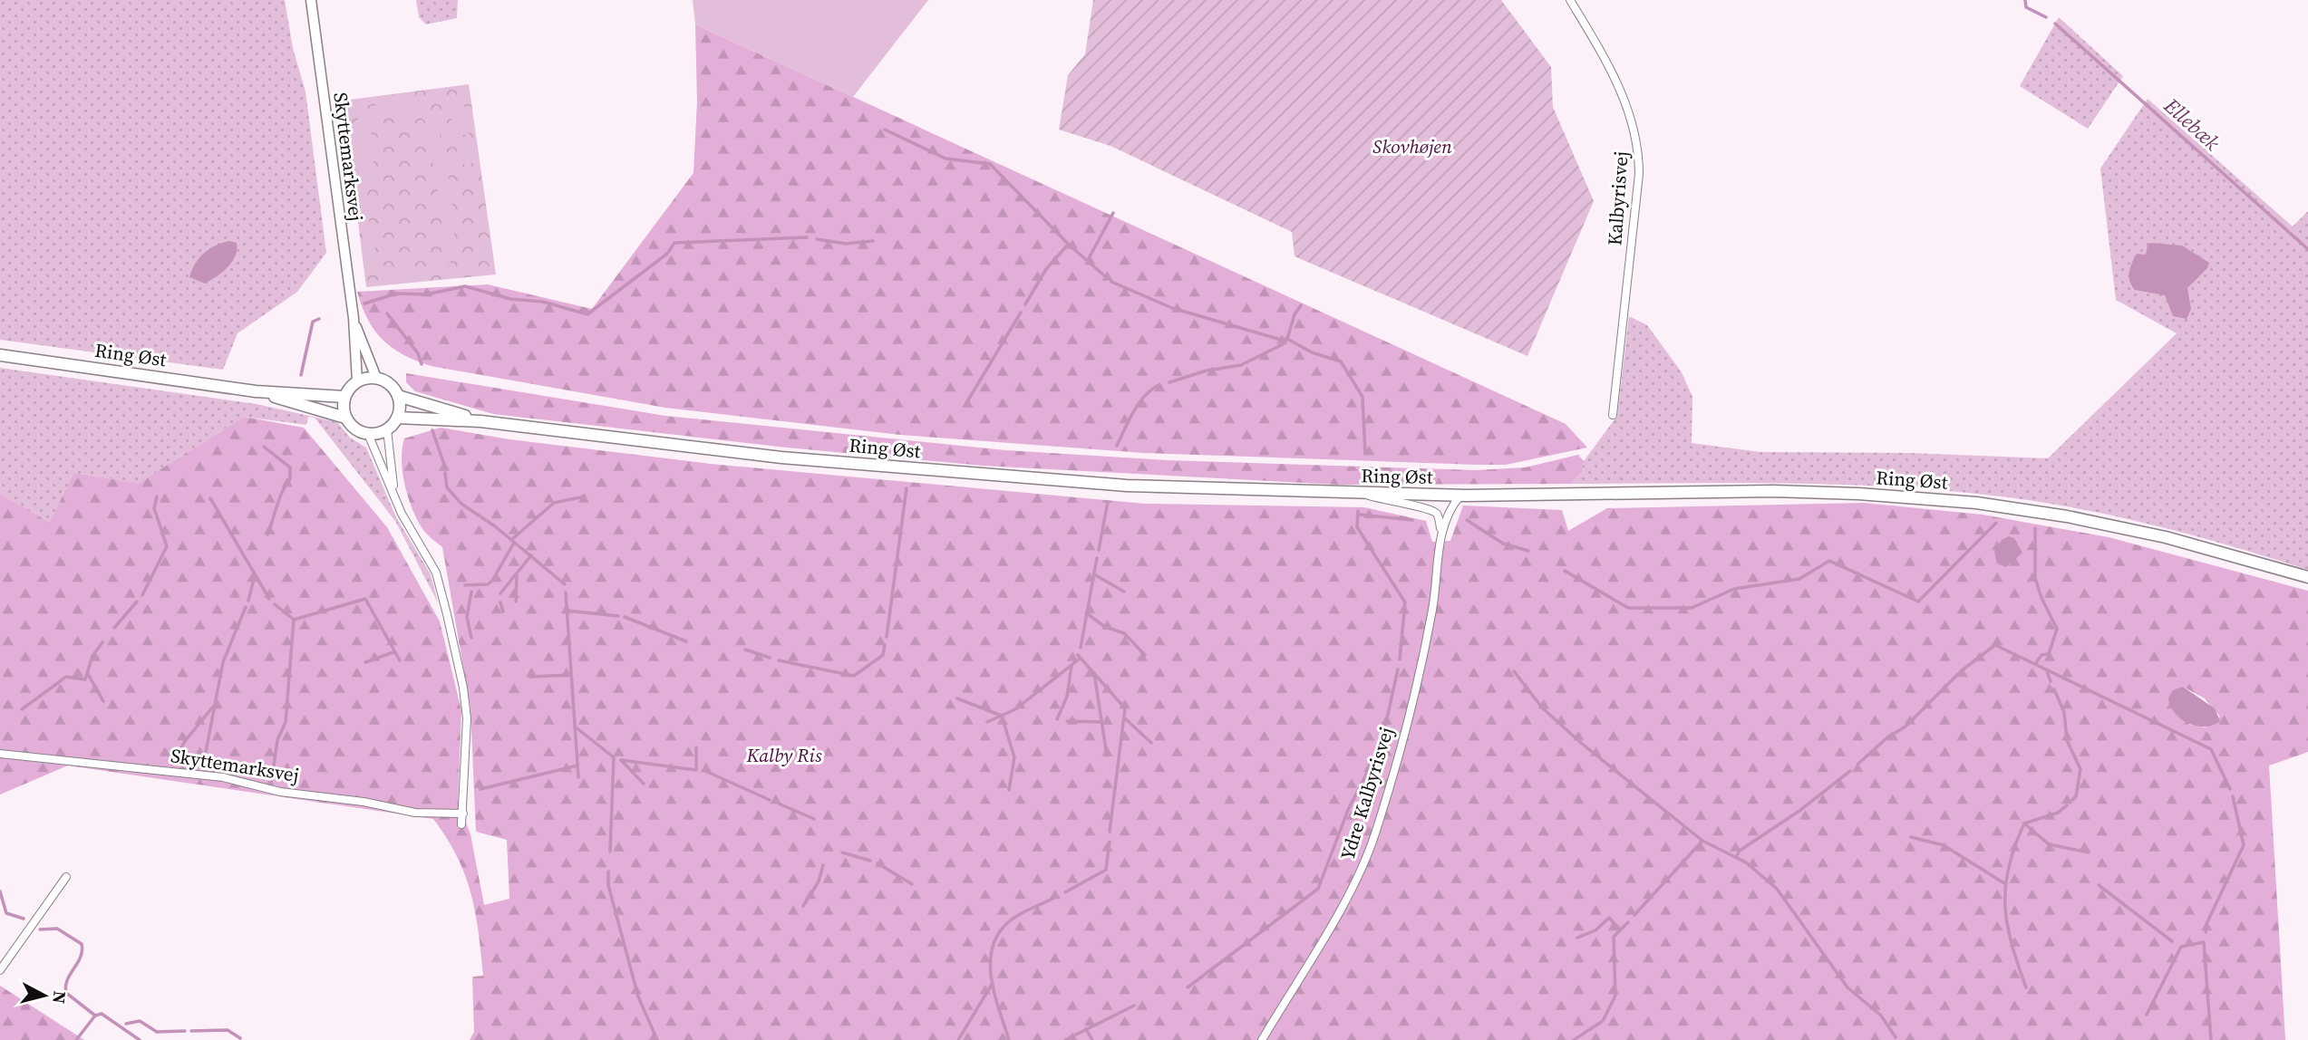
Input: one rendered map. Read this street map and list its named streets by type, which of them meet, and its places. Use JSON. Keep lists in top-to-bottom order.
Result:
{
  "streets": {
    "main road": ["Ring Øst"],
    "street": ["Skyttemarksvej", "Kalbyrisvej", "Ydre Kalbyrisvej"]
  },
  "crossings": [
    ["Skyttemarksvej", "Ring Øst"],
    ["Ring Øst", "Ydre Kalbyrisvej"]
  ],
  "water": ["Ellebæk"],
  "parks": ["Skovhøjen", "Kalby Ris"],
  "north": "right"
}
